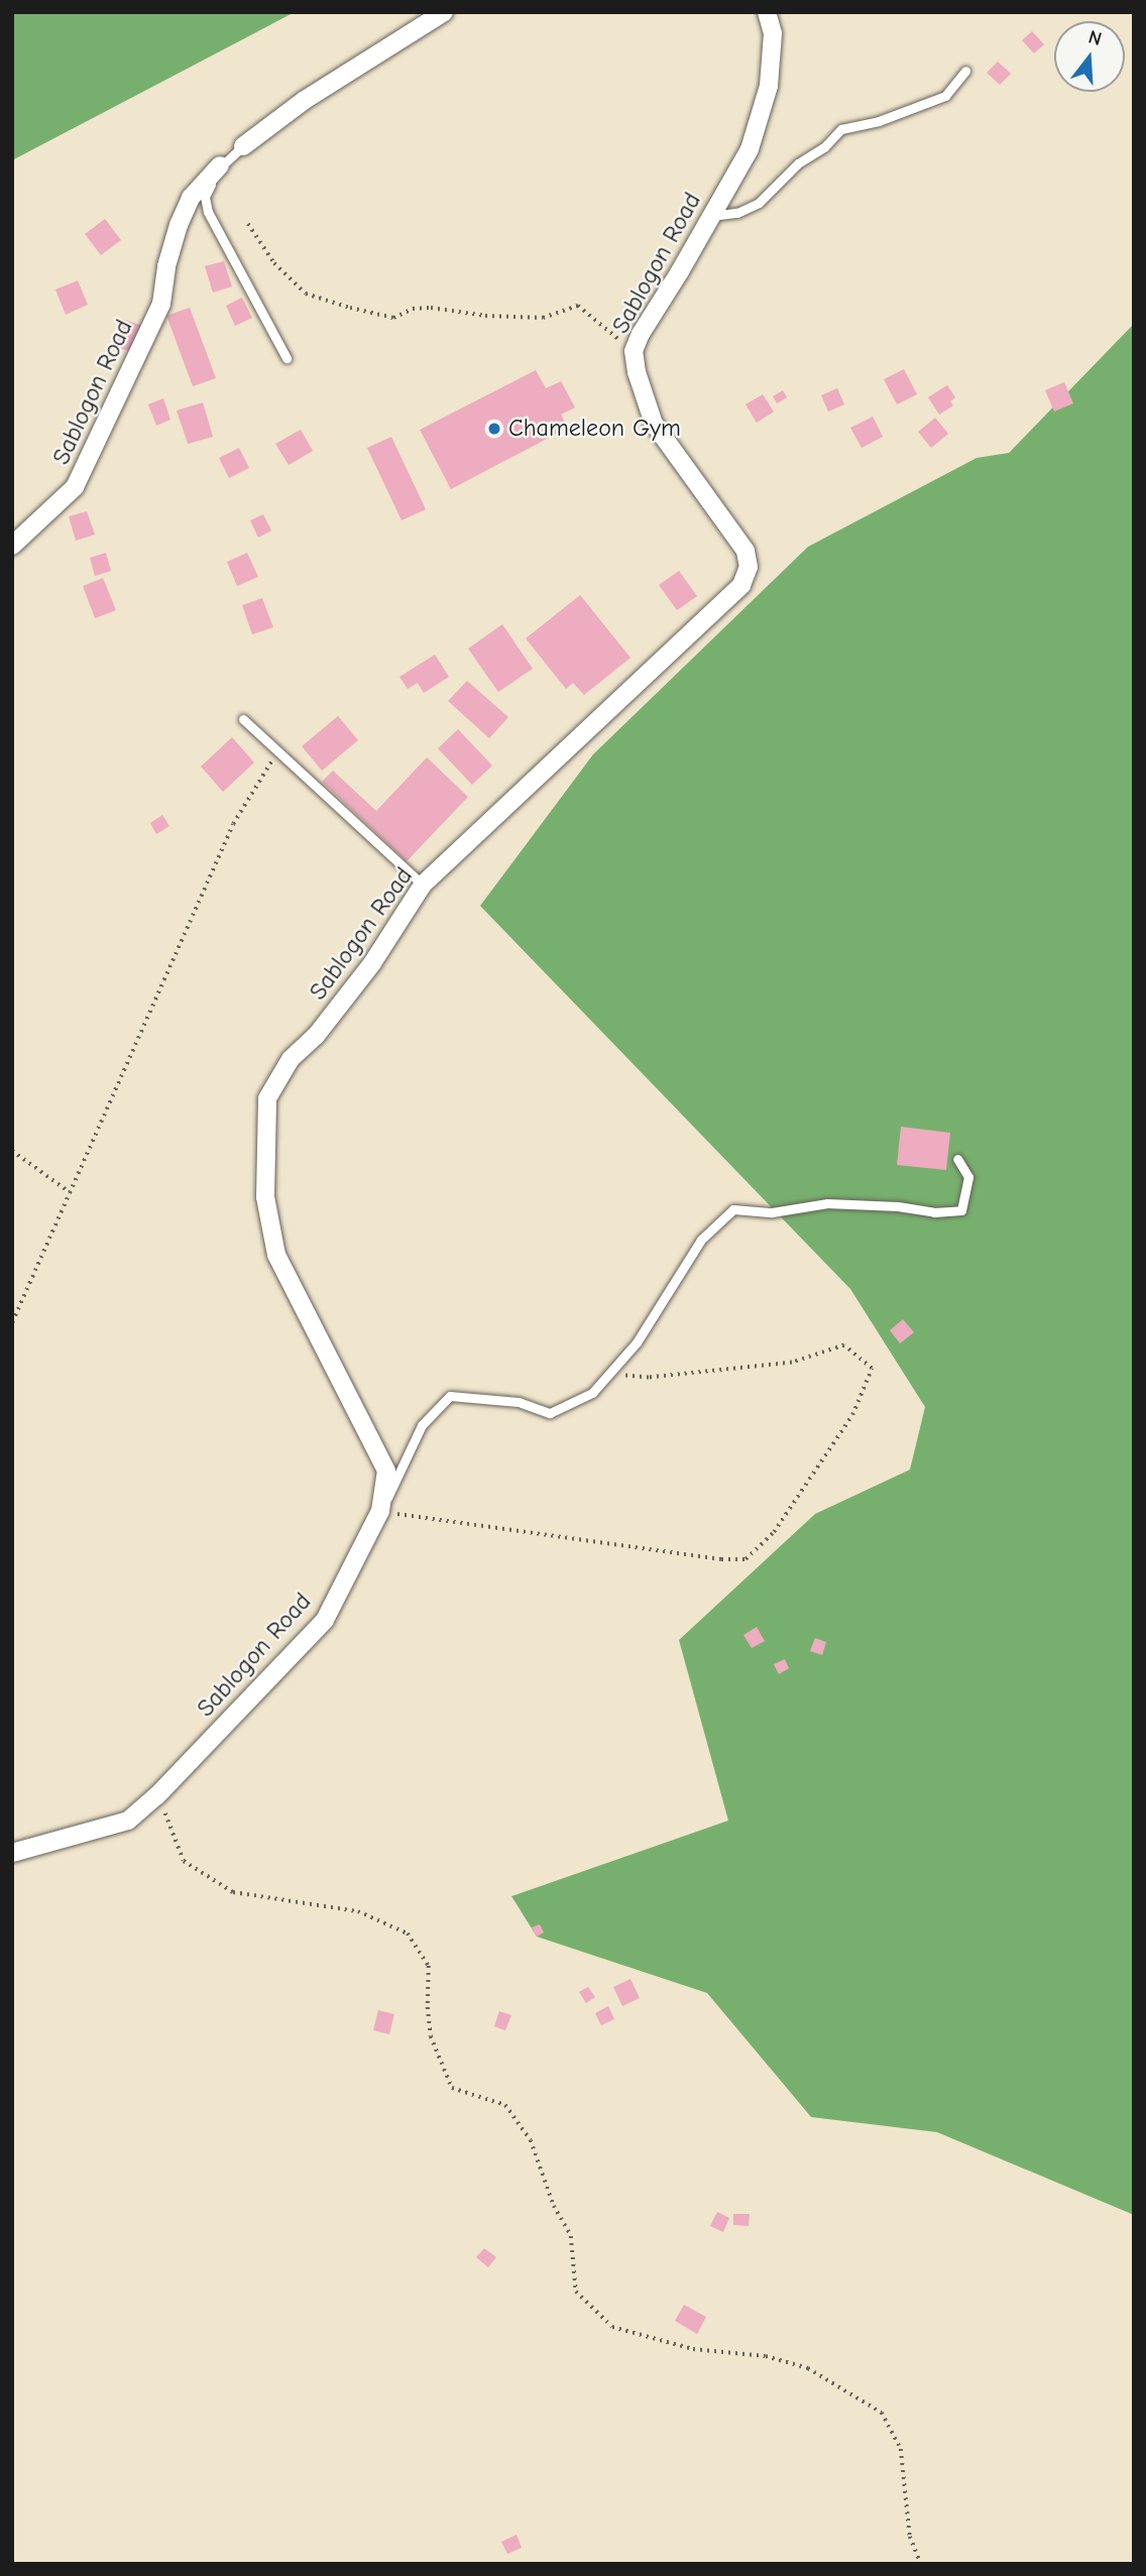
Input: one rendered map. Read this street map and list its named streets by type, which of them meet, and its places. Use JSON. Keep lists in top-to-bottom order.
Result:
{
  "streets": {
    "street": ["Sablogon Road"]
  },
  "places": ["Chameleon Gym"],
  "north": "top"
}
